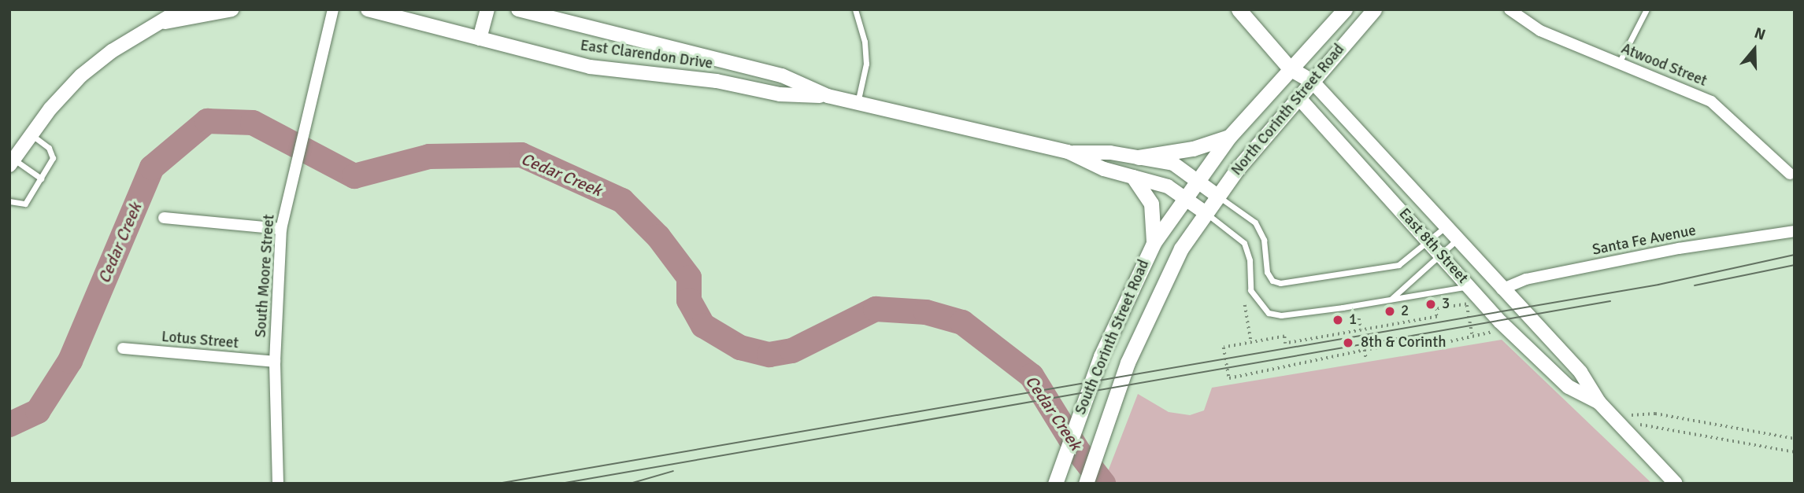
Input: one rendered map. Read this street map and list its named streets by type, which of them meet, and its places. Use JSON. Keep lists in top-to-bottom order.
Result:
{
  "streets": {
    "main road": ["North Corinth Street Road", "East 8th Street", "South Corinth Street Road"],
    "street": [
      "East Clarendon Drive",
      "Atwood Street",
      "Santa Fe Avenue",
      "South Moore Street",
      "Lotus Street"
    ]
  },
  "crossings": [
    ["East Clarendon Drive", "North Corinth Street Road"],
    ["East Clarendon Drive", "South Corinth Street Road"],
    ["North Corinth Street Road", "East 8th Street"],
    ["North Corinth Street Road", "South Corinth Street Road"],
    ["Santa Fe Avenue", "East 8th Street"],
    ["South Moore Street", "Lotus Street"]
  ],
  "water": ["Cedar Creek"],
  "places": [
    "3",
    "2",
    "1",
    "8th & Corinth"
  ],
  "north": "top"
}
